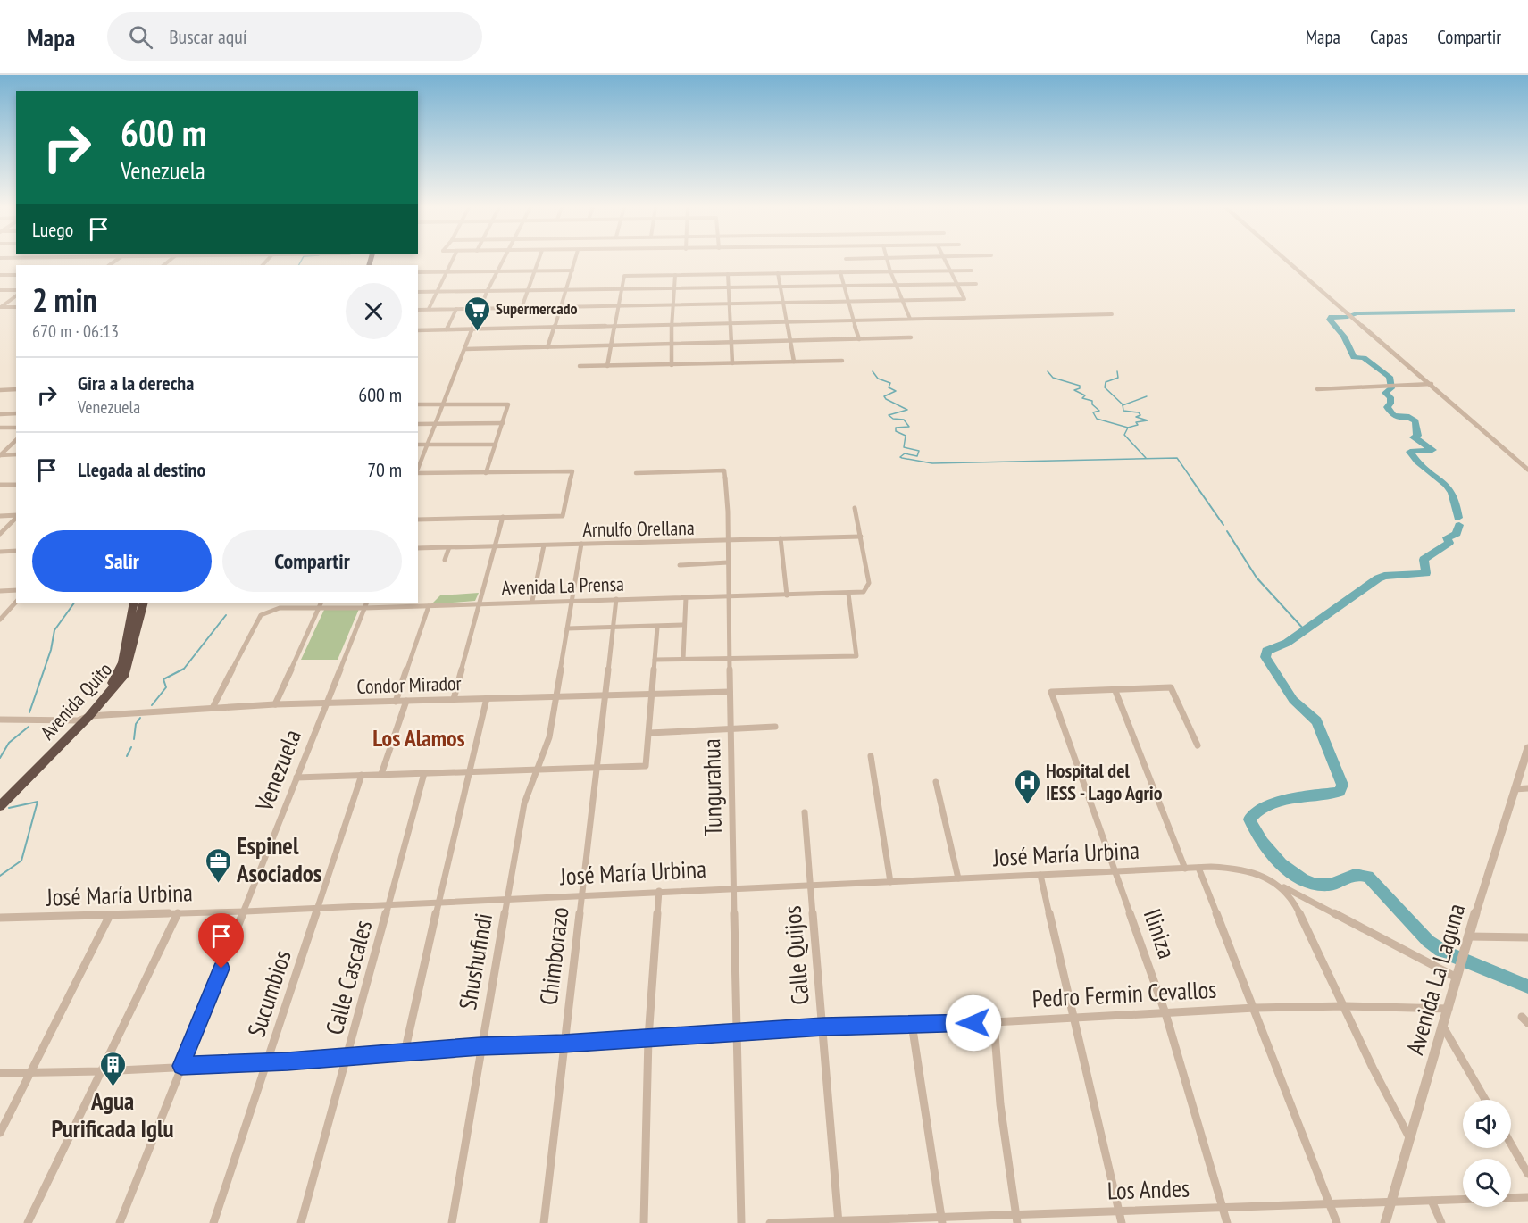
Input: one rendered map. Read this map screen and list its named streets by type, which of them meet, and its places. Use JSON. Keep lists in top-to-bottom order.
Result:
{
  "streets": {
    "highway": ["Avenida Quito"],
    "street": [
      "Arnulfo Orellana",
      "Avenida La Prensa",
      "Condor Mirador",
      "Venezuela",
      "Tungurahua",
      "José María Urbina",
      "Iliniza",
      "Calle Quijos",
      "Chimborazo",
      "Shushufindi",
      "Calle Cascales",
      "Avenida La Laguna",
      "Sucumbios",
      "Pedro Fermin Cevallos",
      "Los Andes"
    ]
  },
  "crossings": [
    ["Arnulfo Orellana", "Avenida La Prensa"],
    ["Arnulfo Orellana", "Tungurahua"],
    ["Arnulfo Orellana", "Shushufindi"],
    ["Avenida La Prensa", "Condor Mirador"],
    ["Avenida La Prensa", "Venezuela"],
    ["Avenida La Prensa", "Tungurahua"],
    ["Avenida La Prensa", "Chimborazo"],
    ["Avenida La Prensa", "Shushufindi"],
    ["Condor Mirador", "Avenida Quito"],
    ["Condor Mirador", "Venezuela"],
    ["Condor Mirador", "Tungurahua"],
    ["Condor Mirador", "Chimborazo"],
    ["Condor Mirador", "Shushufindi"],
    ["Venezuela", "José María Urbina"],
    ["Venezuela", "Pedro Fermin Cevallos"],
    ["Tungurahua", "José María Urbina"],
    ["Tungurahua", "Pedro Fermin Cevallos"],
    ["José María Urbina", "Iliniza"],
    ["José María Urbina", "Calle Quijos"],
    ["José María Urbina", "Chimborazo"],
    ["José María Urbina", "Shushufindi"],
    ["José María Urbina", "Calle Cascales"],
    ["José María Urbina", "Avenida La Laguna"],
    ["José María Urbina", "Sucumbios"],
    ["Iliniza", "Pedro Fermin Cevallos"],
    ["Iliniza", "Los Andes"],
    ["Calle Quijos", "Pedro Fermin Cevallos"],
    ["Calle Quijos", "Los Andes"],
    ["Chimborazo", "Pedro Fermin Cevallos"],
    ["Shushufindi", "Pedro Fermin Cevallos"],
    ["Calle Cascales", "Pedro Fermin Cevallos"],
    ["Avenida La Laguna", "Pedro Fermin Cevallos"],
    ["Avenida La Laguna", "Los Andes"],
    ["Sucumbios", "Pedro Fermin Cevallos"]
  ],
  "districts": ["Los Alamos"],
  "places": {
    "supermarket": ["Supermercado"],
    "hospital": ["Hospital del IESS - Lago Agrio"],
    "office": ["Espinel Asociados"],
    "building": ["Agua Purificada Iglu"]
  },
  "page": {
    "header": "Mapa",
    "search": "Buscar aquí",
    "nav": ["Mapa", "Capas", "Compartir"],
    "turn": ["600 m", "Venezuela"],
    "then": "Luego",
    "heading": ["2 min", "670 m · 06:13"],
    "list": [
      {
        "name": "Gira a la derecha",
        "note": "Venezuela",
        "value": "600 m"
      },
      {
        "name": "Llegada al destino",
        "value": "70 m"
      }
    ],
    "buttons": ["Salir", "Compartir"]
  }
}
